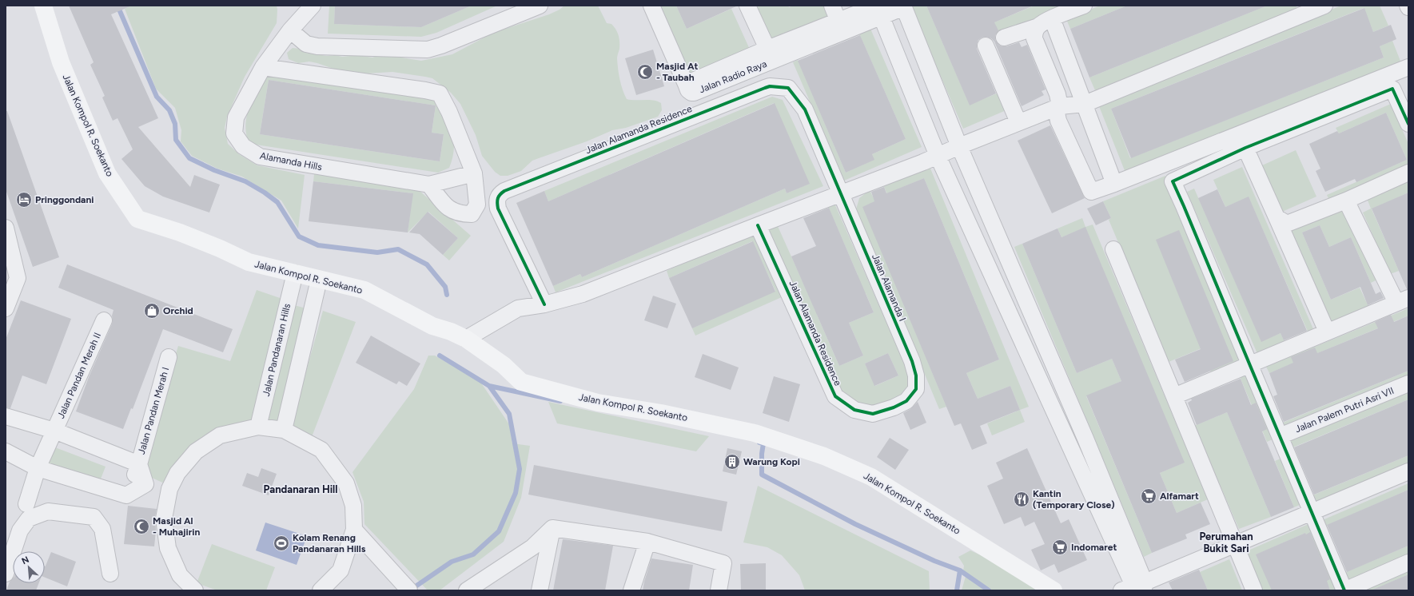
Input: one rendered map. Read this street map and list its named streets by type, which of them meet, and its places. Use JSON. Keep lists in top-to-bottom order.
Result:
{
  "streets": {
    "main road": ["Jalan Kompol R. Soekanto"],
    "street": [
      "Jalan Radio Raya",
      "Jalan Alamanda Residence",
      "Alamanda Hills",
      "Jalan Alamanda I",
      "Jalan Pandanaran Hills",
      "Jalan Pandan Merah II",
      "Jalan Palem Putri Asri VII",
      "Jalan Pandan Merah I"
    ]
  },
  "crossings": [
    ["Jalan Kompol R. Soekanto", "Jalan Pandanaran Hills"],
    ["Jalan Alamanda Residence", "Jalan Alamanda I"]
  ],
  "districts": ["Pandanaran Hill", "Perumahan Bukit Sari"],
  "places": {
    "mosque": ["Masjid At - Taubah", "Masjid Al - Muhajirin"],
    "hotel": ["Pringgondani"],
    "shop": ["Orchid"],
    "building": ["Warung Kopi"],
    "supermarket": ["Alfamart", "Indomaret"],
    "restaurant": ["Kantin (Temporary Close)"],
    "sports": ["Kolam Renang Pandanaran Hills"]
  },
  "north": "top left"
}
